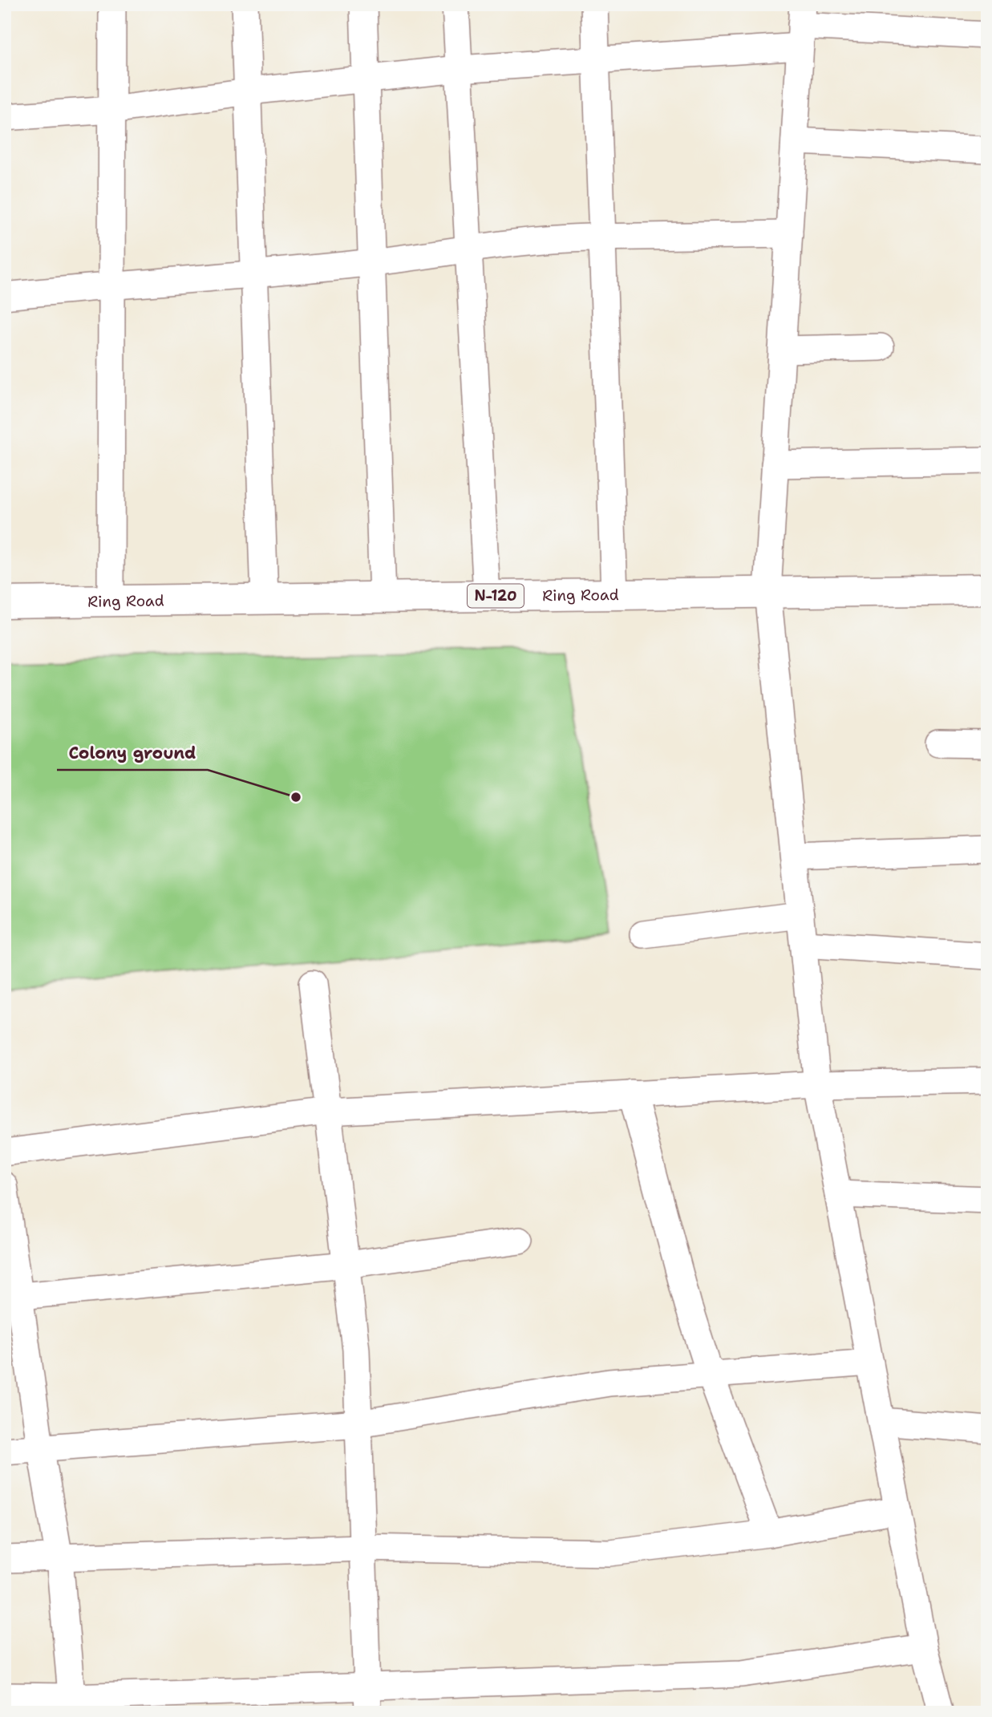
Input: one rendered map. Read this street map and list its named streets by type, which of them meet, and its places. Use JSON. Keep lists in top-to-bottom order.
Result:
{
  "streets": {
    "highway": ["Ring Road", "N-120"]
  },
  "places": ["Colony ground"]
}
